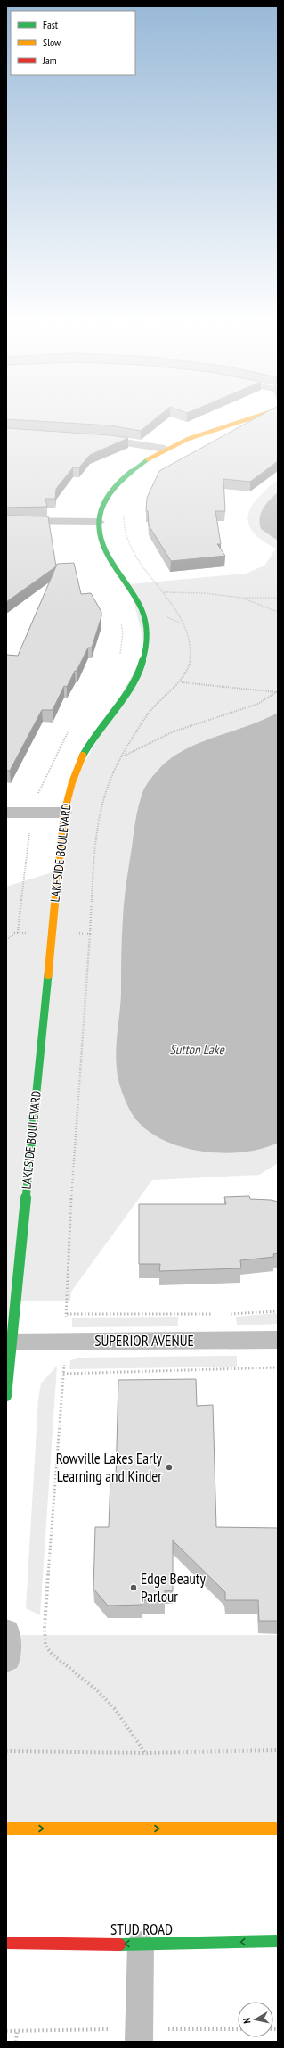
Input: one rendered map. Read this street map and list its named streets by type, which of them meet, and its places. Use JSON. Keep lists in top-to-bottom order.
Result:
{
  "streets": {
    "main road": ["LAKESIDE BOULEVARD", "STUD ROAD"],
    "street": ["SUPERIOR AVENUE"]
  },
  "crossings": [
    ["LAKESIDE BOULEVARD", "SUPERIOR AVENUE"]
  ],
  "one_way": ["STUD ROAD"],
  "water": ["Sutton Lake"],
  "places": ["Rowville Lakes Early Learning and Kinder", "Edge Beauty Parlour"],
  "legend": ["Fast", "Slow", "Jam"],
  "north": "left"
}
